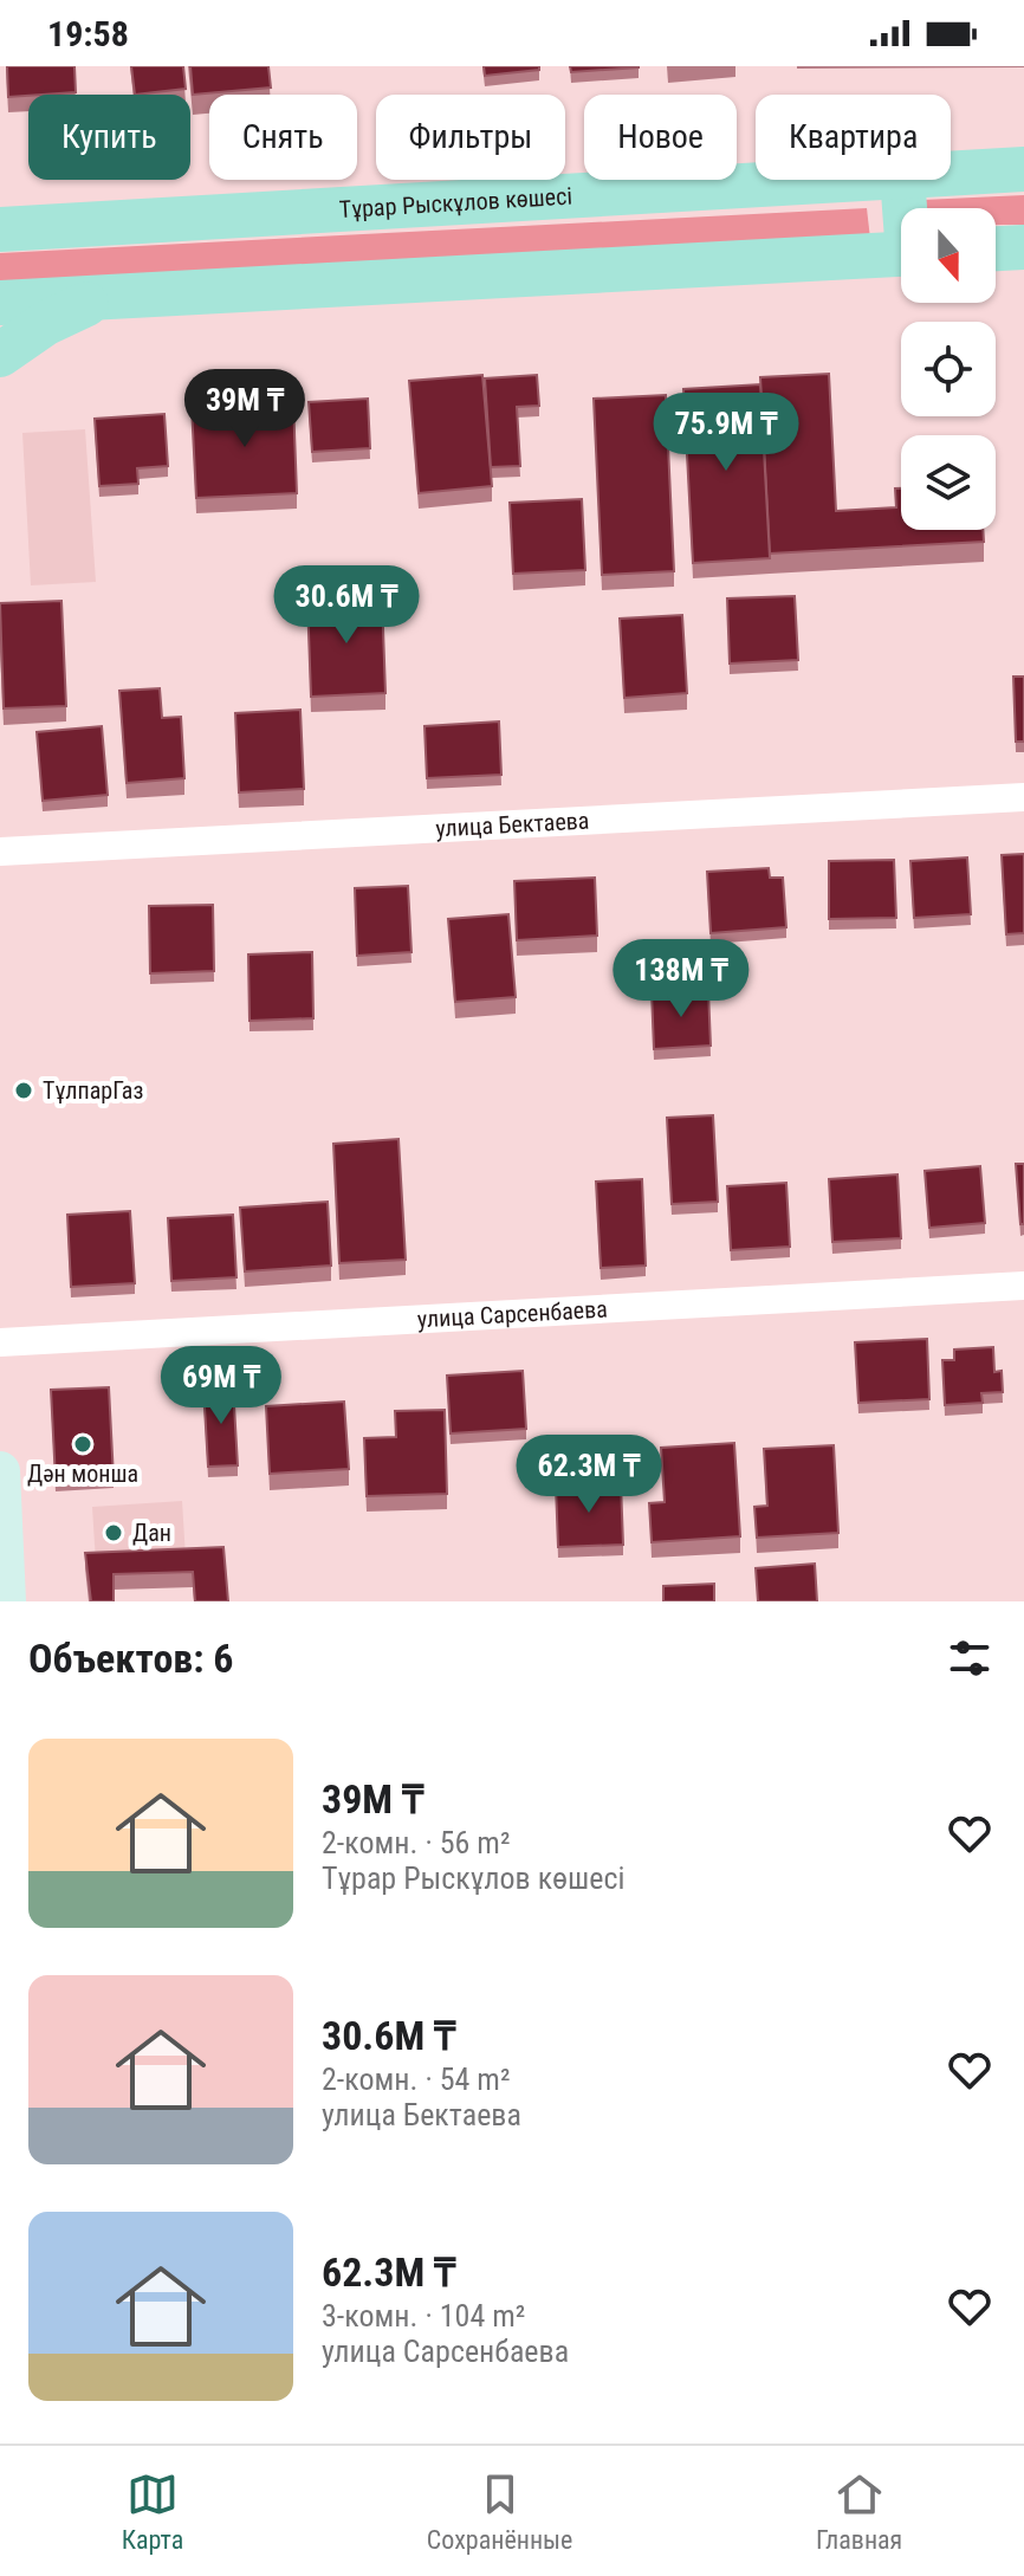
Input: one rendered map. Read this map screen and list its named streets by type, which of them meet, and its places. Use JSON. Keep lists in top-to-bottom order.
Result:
{
  "streets": {
    "main road": ["Тұрар Рыскұлов көшесі"],
    "street": ["улица Бектаева", "улица Сарсенбаева"]
  },
  "places": ["ТұлпарГаз", "Дән монша", "Дан"],
  "north": "bottom",
  "page": {
    "status": "19:58",
    "chip": [
      "Купить",
      "Снять",
      "Фильтры",
      "Новое",
      "Квартира"
    ],
    "price": [
      "39M ₸",
      "75.9M ₸",
      "30.6M ₸",
      "138M ₸",
      "69M ₸",
      "62.3M ₸"
    ],
    "heading": "Объектов: 6",
    "list": [
      {
        "name": "39M ₸",
        "note": "2-комн. · 56 m² · Тұрар Рыскұлов көшесі"
      },
      {
        "name": "30.6M ₸",
        "note": "2-комн. · 54 m² · улица Бектаева"
      },
      {
        "name": "62.3M ₸",
        "note": "3-комн. · 104 m² · улица Сарсенбаева"
      }
    ],
    "tabs": ["Карта", "Сохранённые", "Главная"]
  }
}
